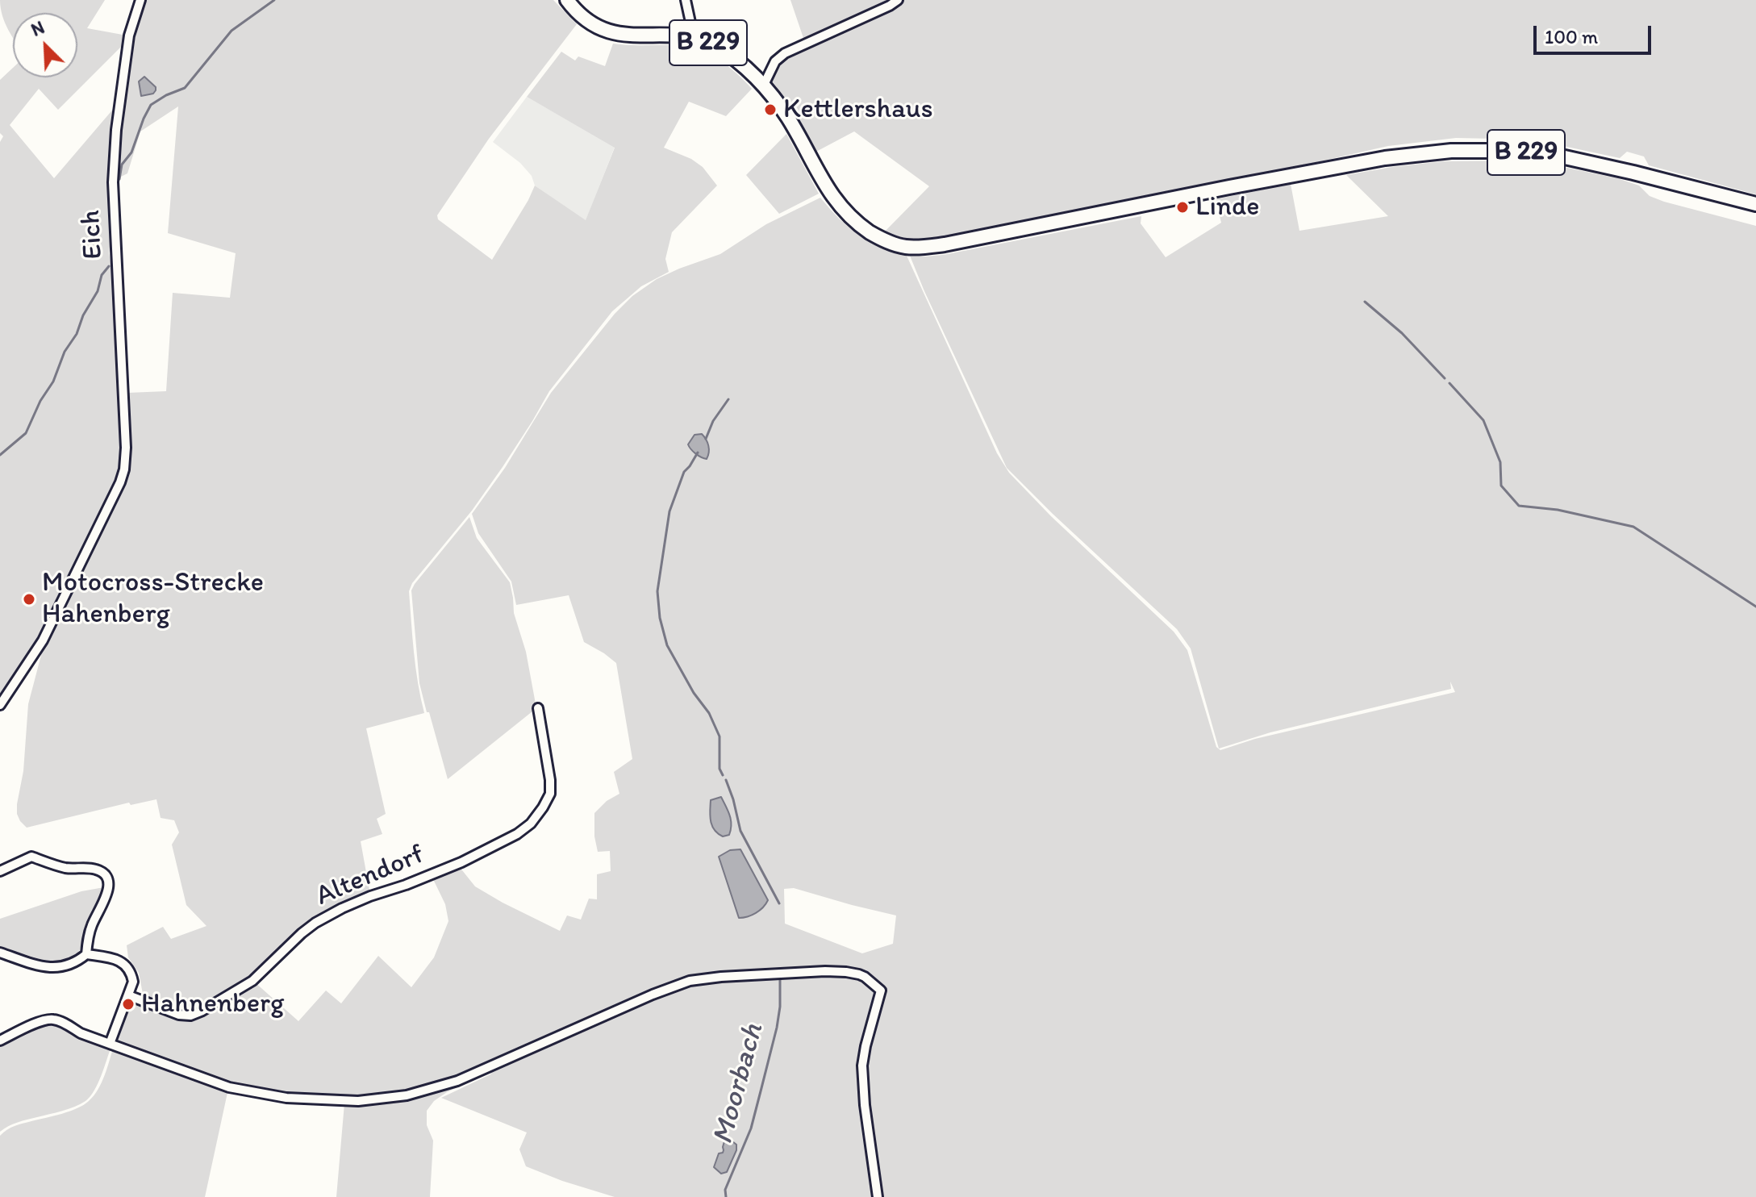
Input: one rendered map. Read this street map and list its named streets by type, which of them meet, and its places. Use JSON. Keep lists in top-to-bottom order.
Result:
{
  "streets": {
    "main road": ["B 229"],
    "street": ["Eich", "Altendorf"]
  },
  "water": ["Moorbach"],
  "places": [
    "Kettlershaus",
    "Linde",
    "Motocross-Strecke Hahenberg",
    "Hahnenberg"
  ],
  "scale_bar": "100 m",
  "north": "top left"
}
